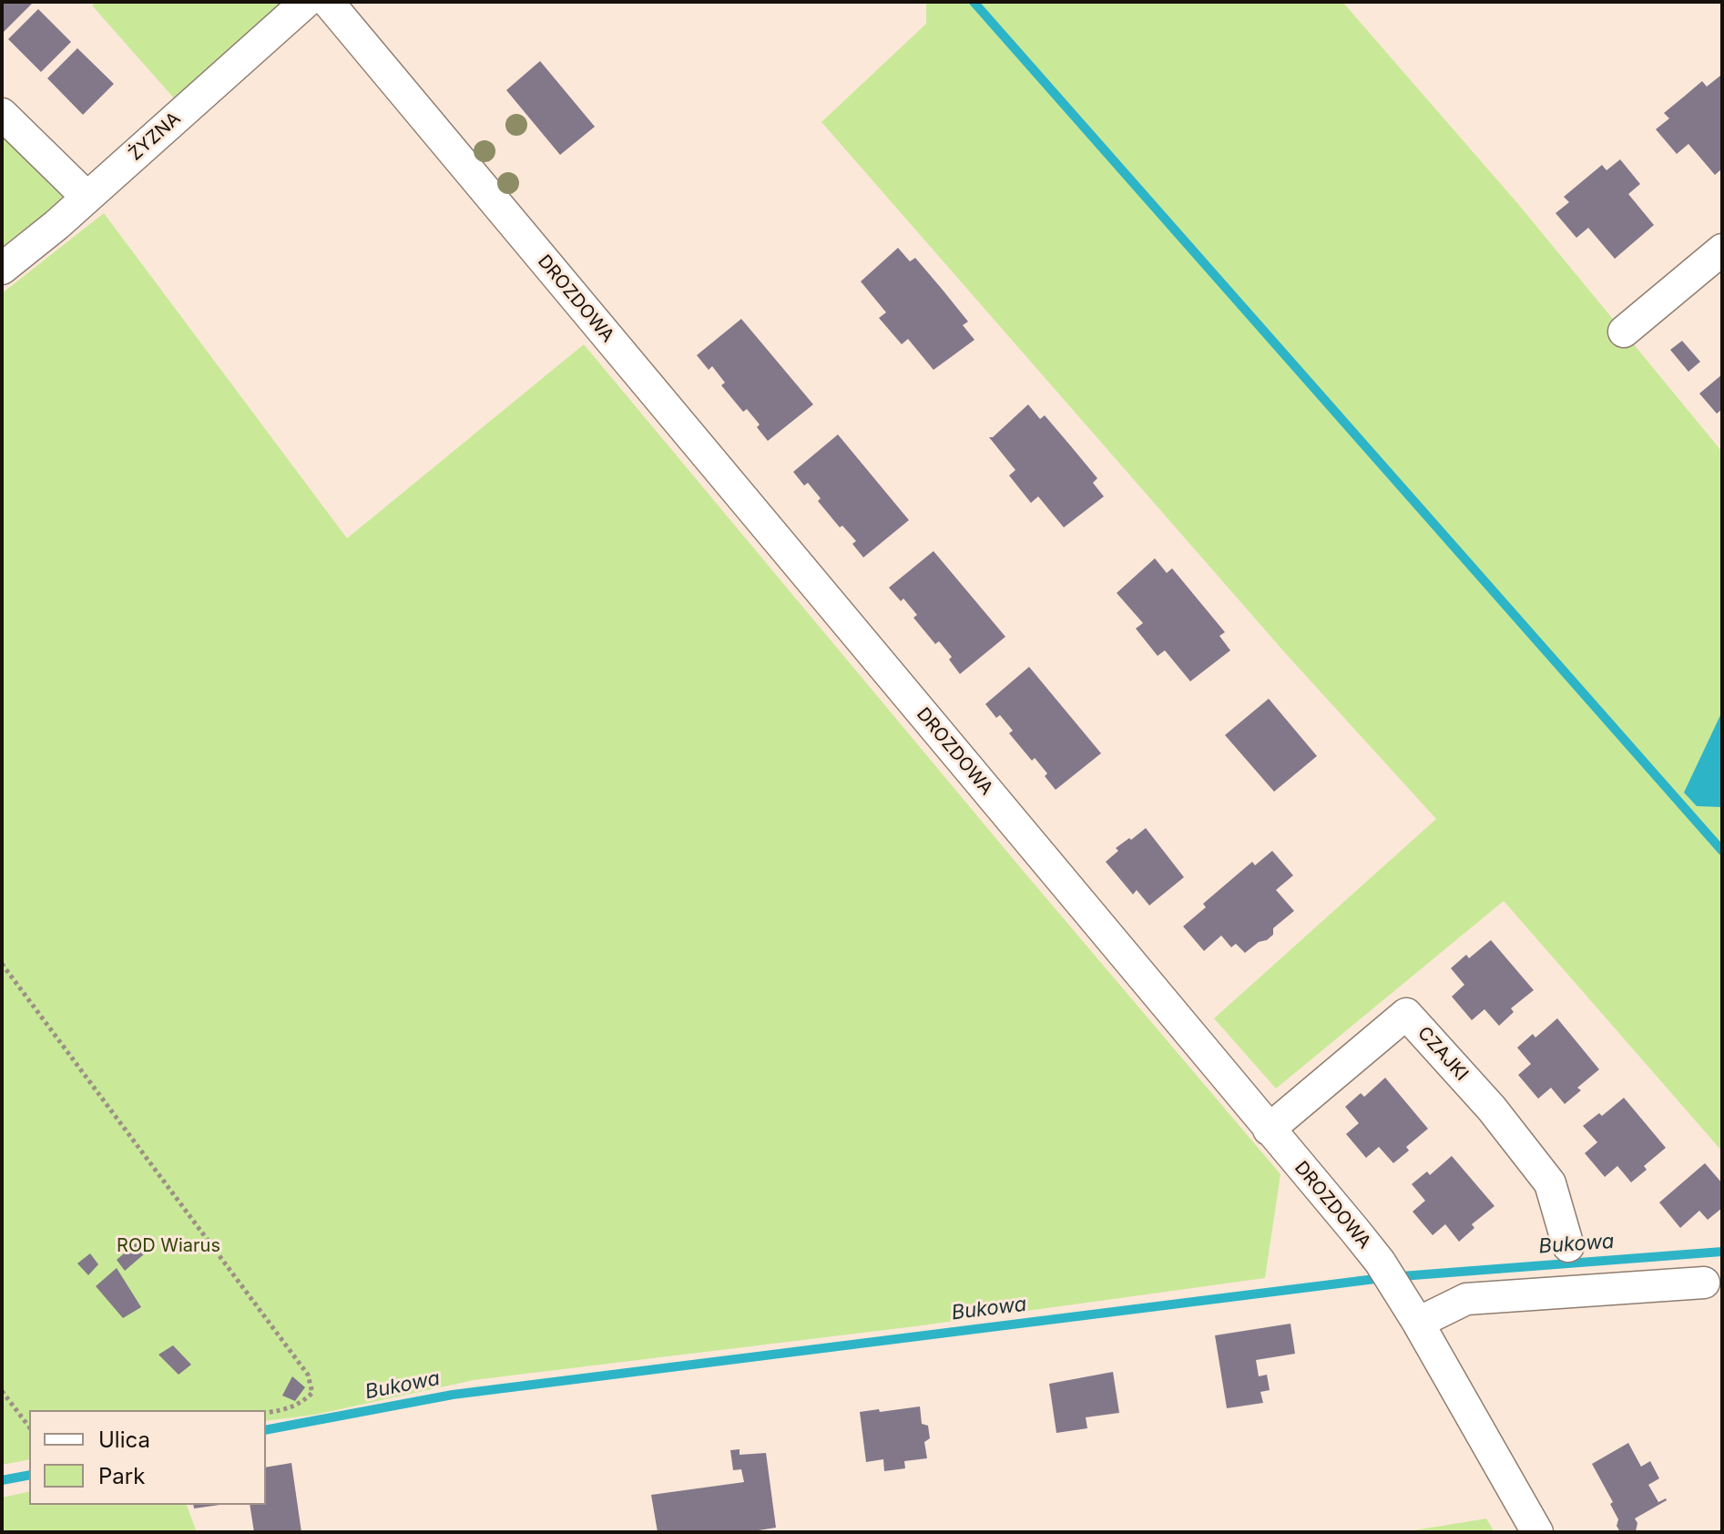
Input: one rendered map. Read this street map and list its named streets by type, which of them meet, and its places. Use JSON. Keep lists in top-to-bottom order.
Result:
{
  "streets": {
    "street": ["ŻYZNA", "DROZDOWA", "CZAJKI"]
  },
  "crossings": [
    ["DROZDOWA", "CZAJKI"]
  ],
  "water": ["Bukowa"],
  "parks": ["ROD Wiarus"],
  "legend": ["Ulica", "Park"]
}
